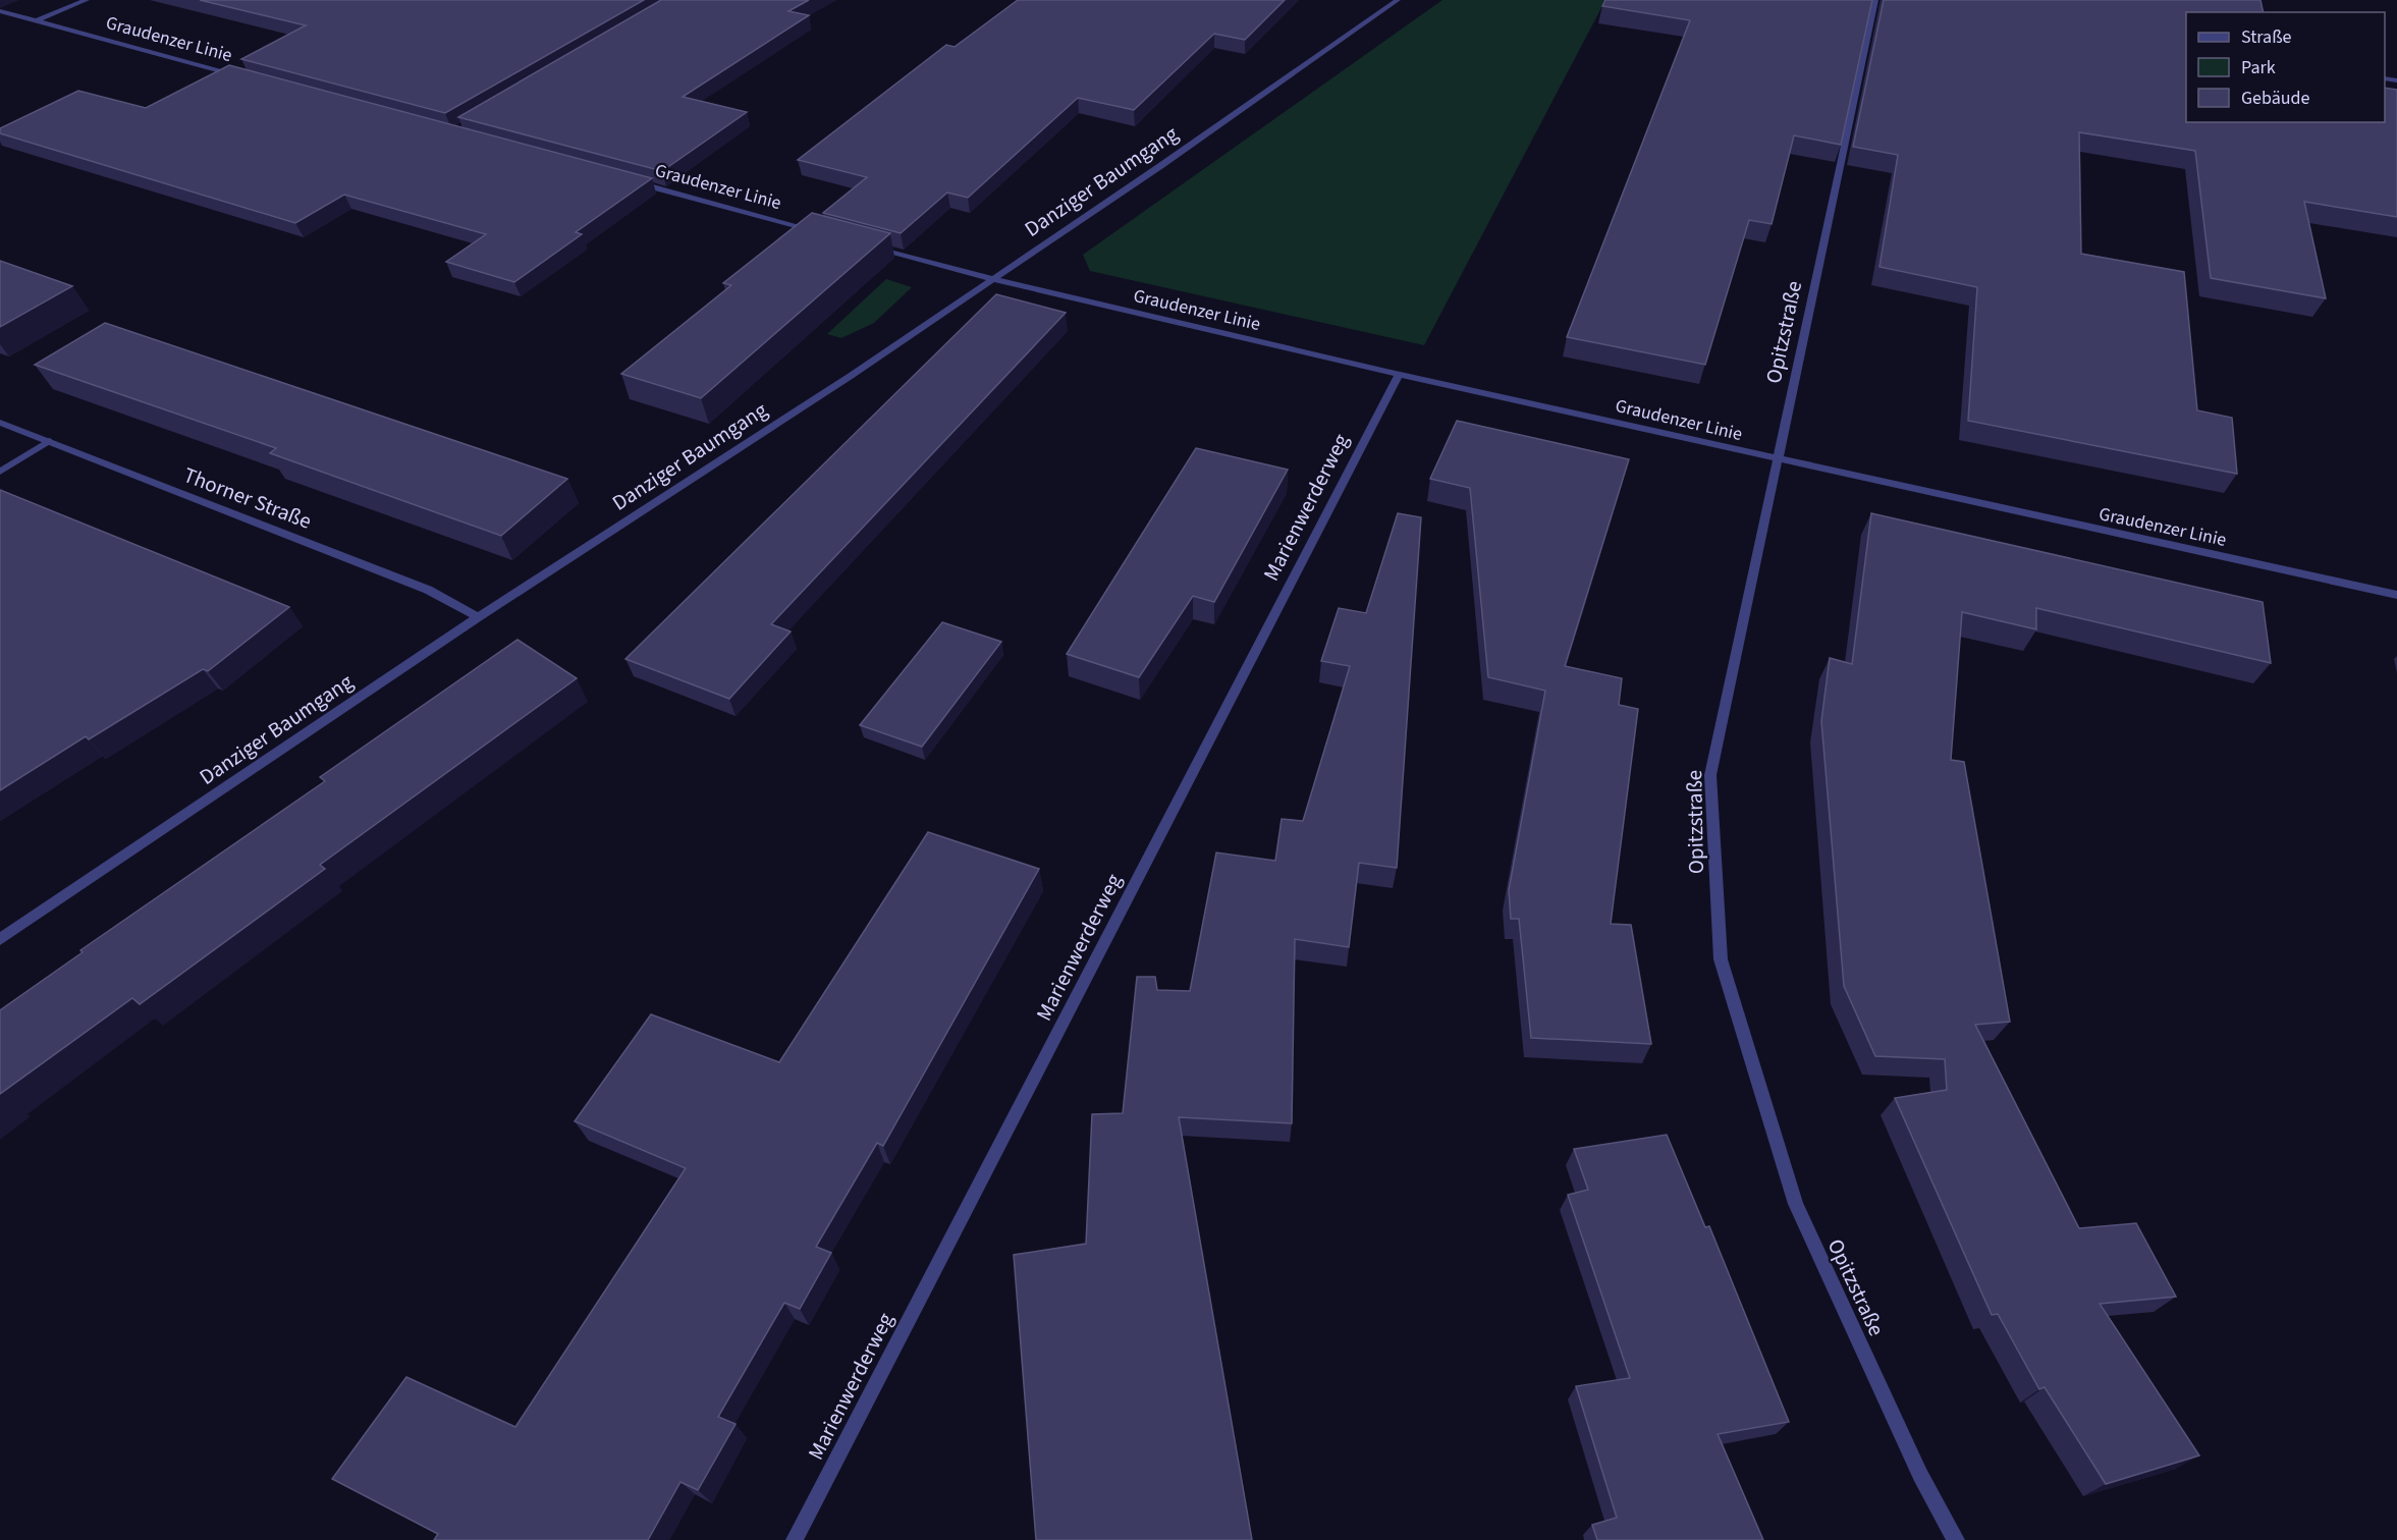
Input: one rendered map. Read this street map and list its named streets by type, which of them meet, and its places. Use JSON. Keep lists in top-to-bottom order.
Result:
{
  "streets": {
    "street": [
      "Graudenzer Linie",
      "Danziger Baumgang",
      "Opitzstraße",
      "Thorner Straße",
      "Marienwerderweg"
    ]
  },
  "crossings": [
    ["Graudenzer Linie", "Danziger Baumgang"],
    ["Graudenzer Linie", "Opitzstraße"],
    ["Graudenzer Linie", "Marienwerderweg"],
    ["Danziger Baumgang", "Thorner Straße"]
  ],
  "legend": ["Straße", "Park", "Gebäude"]
}
